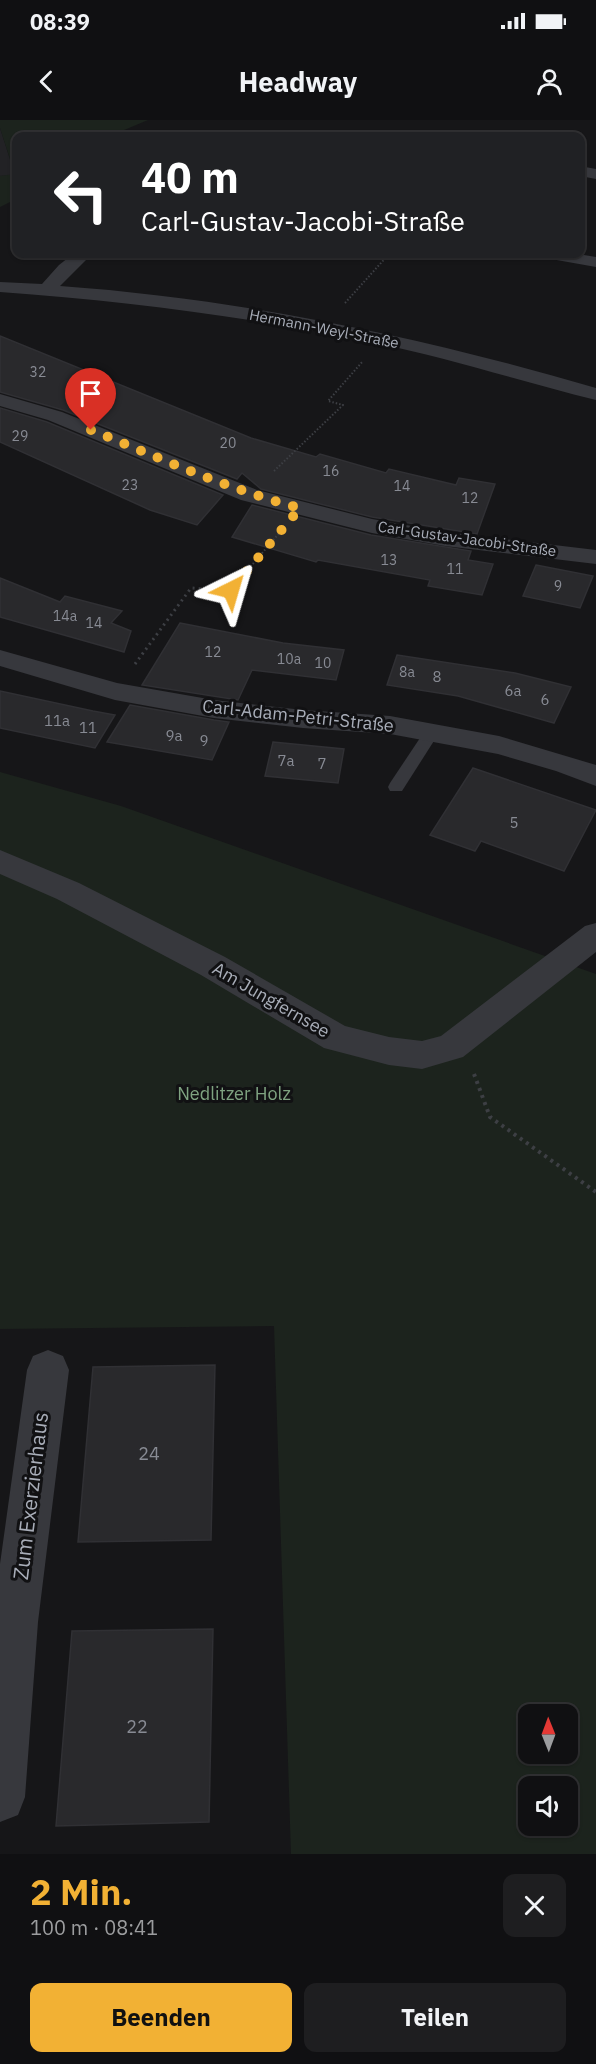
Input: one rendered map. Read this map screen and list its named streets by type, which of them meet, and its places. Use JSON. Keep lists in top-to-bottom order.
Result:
{
  "streets": {
    "street": [
      "Hermann-Weyl-Straße",
      "Carl-Gustav-Jacobi-Straße",
      "Carl-Adam-Petri-Straße",
      "Am Jungfernsee",
      "Zum Exerzierhaus"
    ]
  },
  "parks": ["Nedlitzer Holz"],
  "house_numbers": [
    "32",
    "29",
    "20",
    "16",
    "23",
    "14",
    "12",
    "13",
    "11",
    "9",
    "14a",
    "14",
    "12",
    "10a",
    "10",
    "8a",
    "8",
    "6a",
    "6",
    "11a",
    "11",
    "9a",
    "9",
    "7a",
    "7",
    "5",
    "24",
    "22"
  ],
  "north": "top",
  "page": {
    "status": "08:39",
    "header": "Headway",
    "turn": ["40 m", "Carl-Gustav-Jacobi-Straße"],
    "heading": ["2 Min.", "100 m · 08:41"],
    "buttons": ["Beenden", "Teilen"]
  }
}
